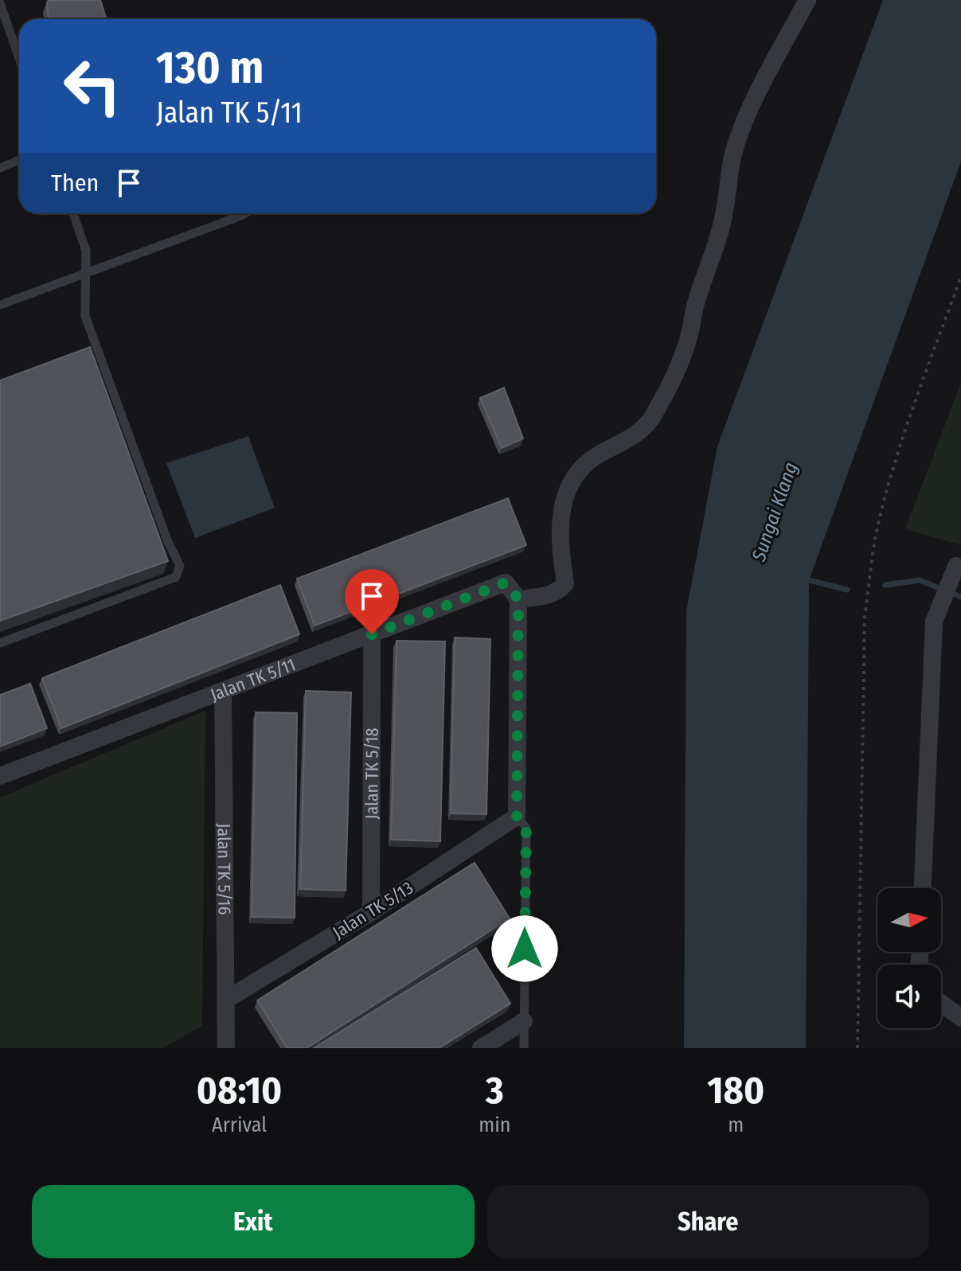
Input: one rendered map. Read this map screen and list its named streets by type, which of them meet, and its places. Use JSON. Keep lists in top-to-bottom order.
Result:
{
  "streets": {
    "street": [
      "Jalan TK 5/11",
      "Jalan TK 5/18",
      "Jalan TK 5/16",
      "Jalan TK 5/13"
    ]
  },
  "crossings": [
    ["Jalan TK 5/11", "Jalan TK 5/18"],
    ["Jalan TK 5/11", "Jalan TK 5/16"],
    ["Jalan TK 5/18", "Jalan TK 5/13"],
    ["Jalan TK 5/16", "Jalan TK 5/13"]
  ],
  "water": ["Sungai Klang"],
  "north": "right",
  "page": {
    "turn": ["130 m", "Jalan TK 5/11"],
    "then": "Then",
    "eta": [
      "08:10",
      "Arrival",
      "3",
      "min",
      "180",
      "m"
    ],
    "buttons": ["Exit", "Share"]
  }
}
